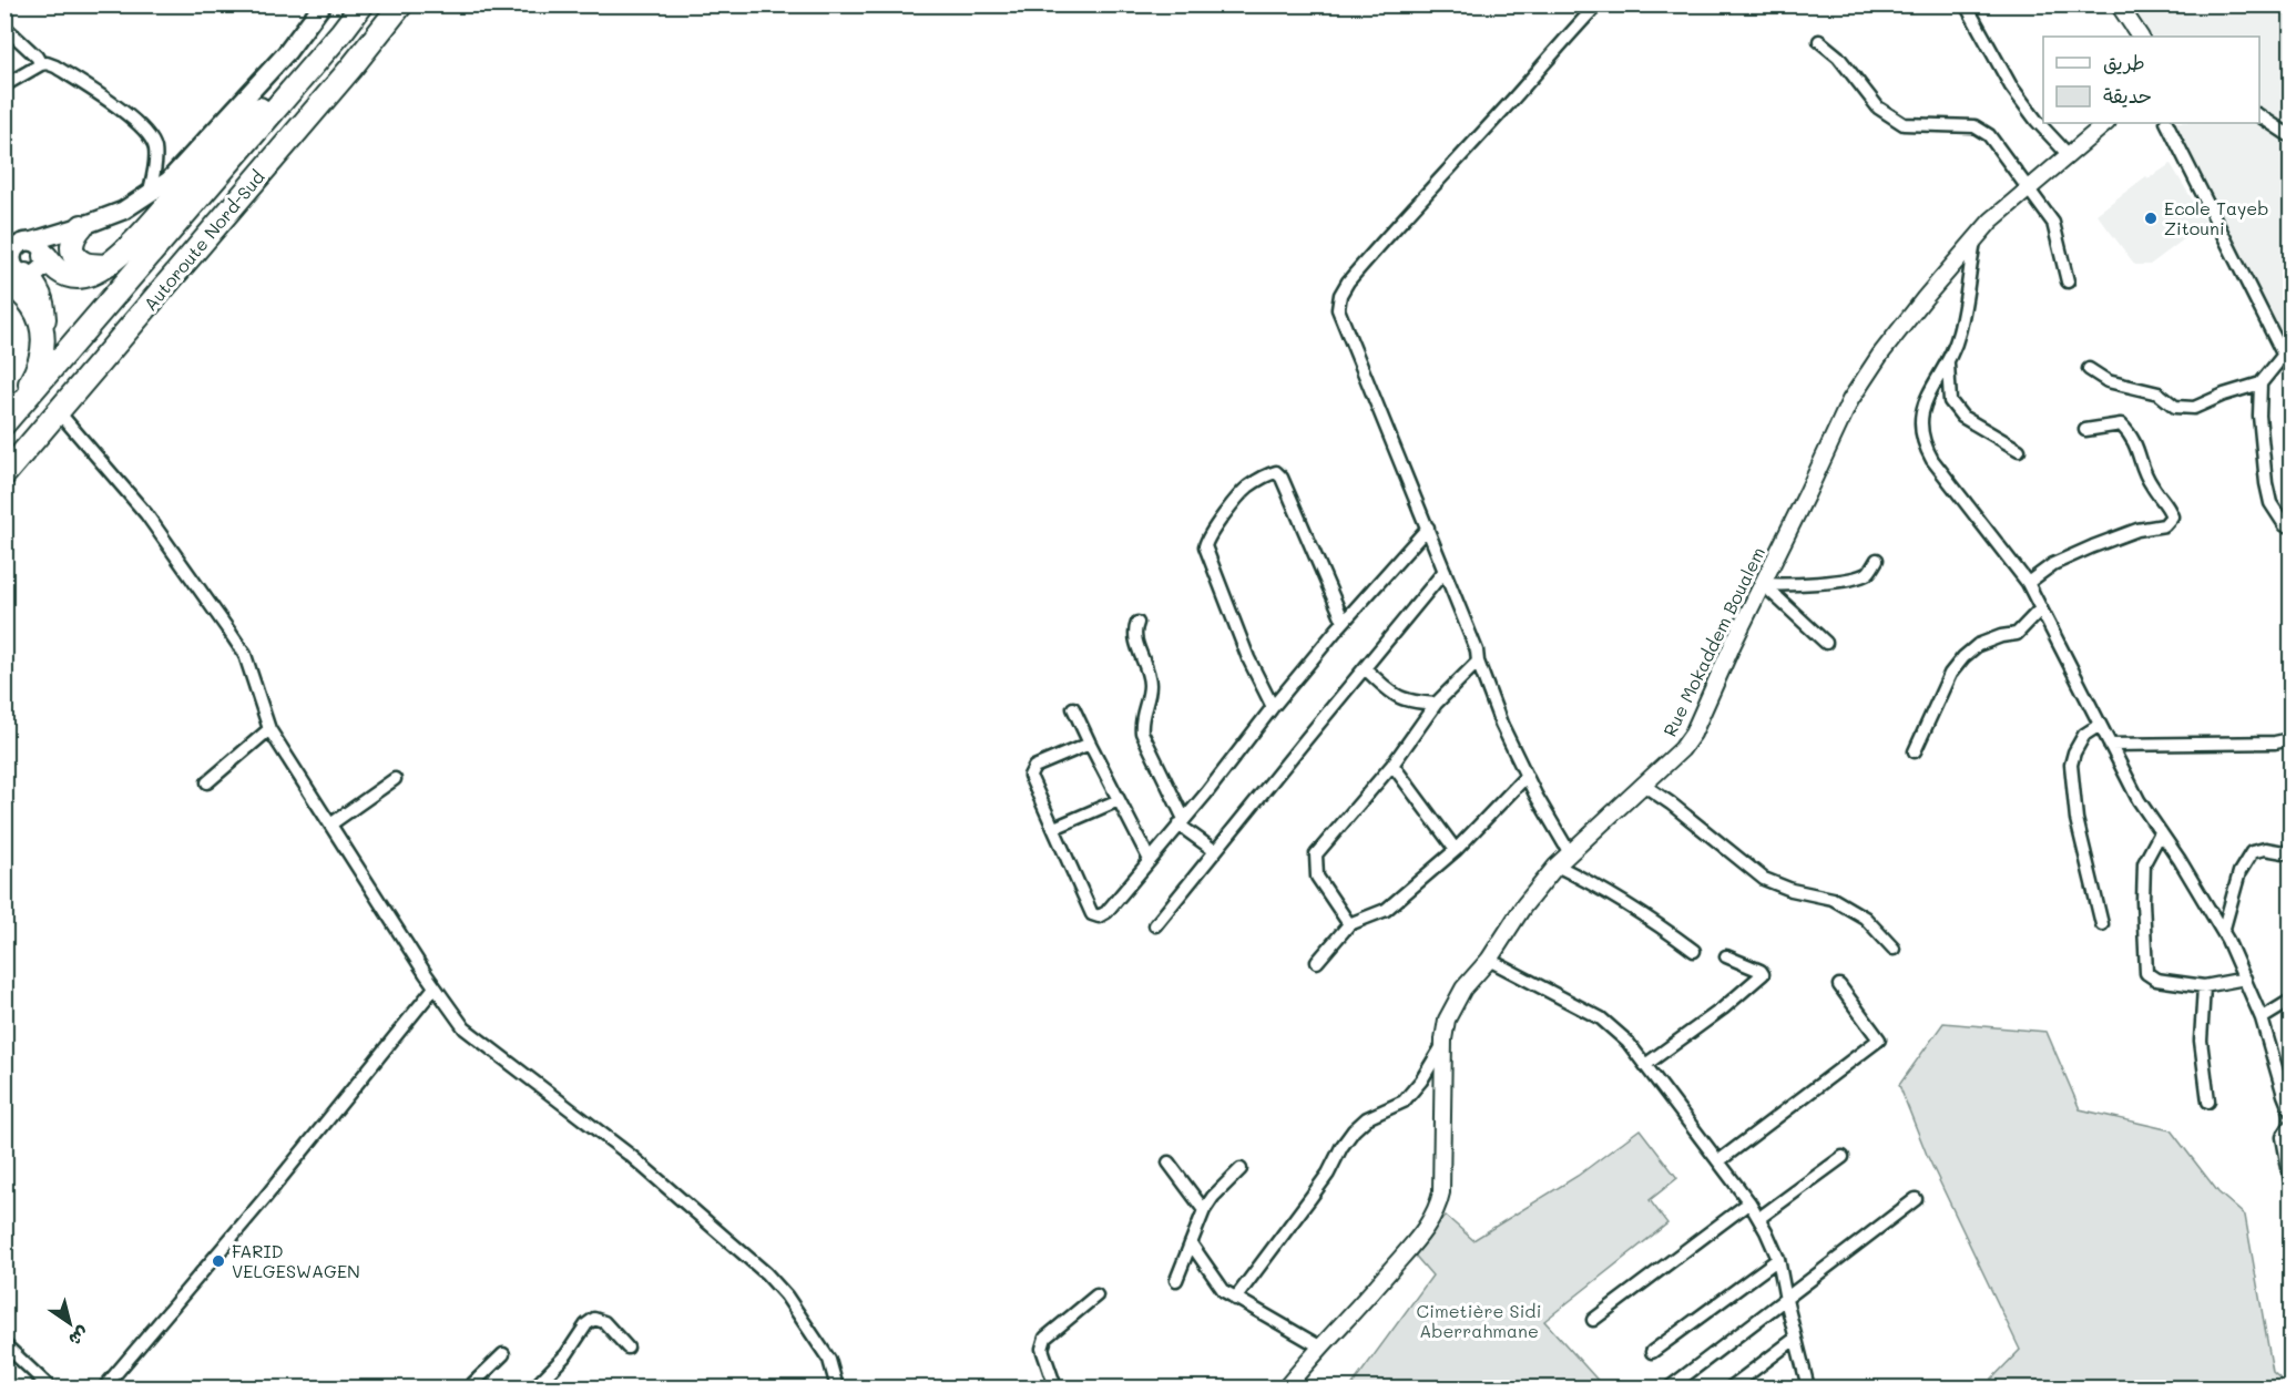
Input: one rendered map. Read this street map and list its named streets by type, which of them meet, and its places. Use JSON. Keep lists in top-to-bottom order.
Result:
{
  "streets": {
    "highway": ["Autoroute Nord-Sud"],
    "street": ["Rue Mokaddem Boualem"]
  },
  "parks": ["Cimetière Sidi Aberrahmane"],
  "places": ["Ecole Tayeb Zitouni", "FARID VELGESWAGEN"],
  "legend": ["طريق", "حديقة"],
  "north": "bottom right"
}
